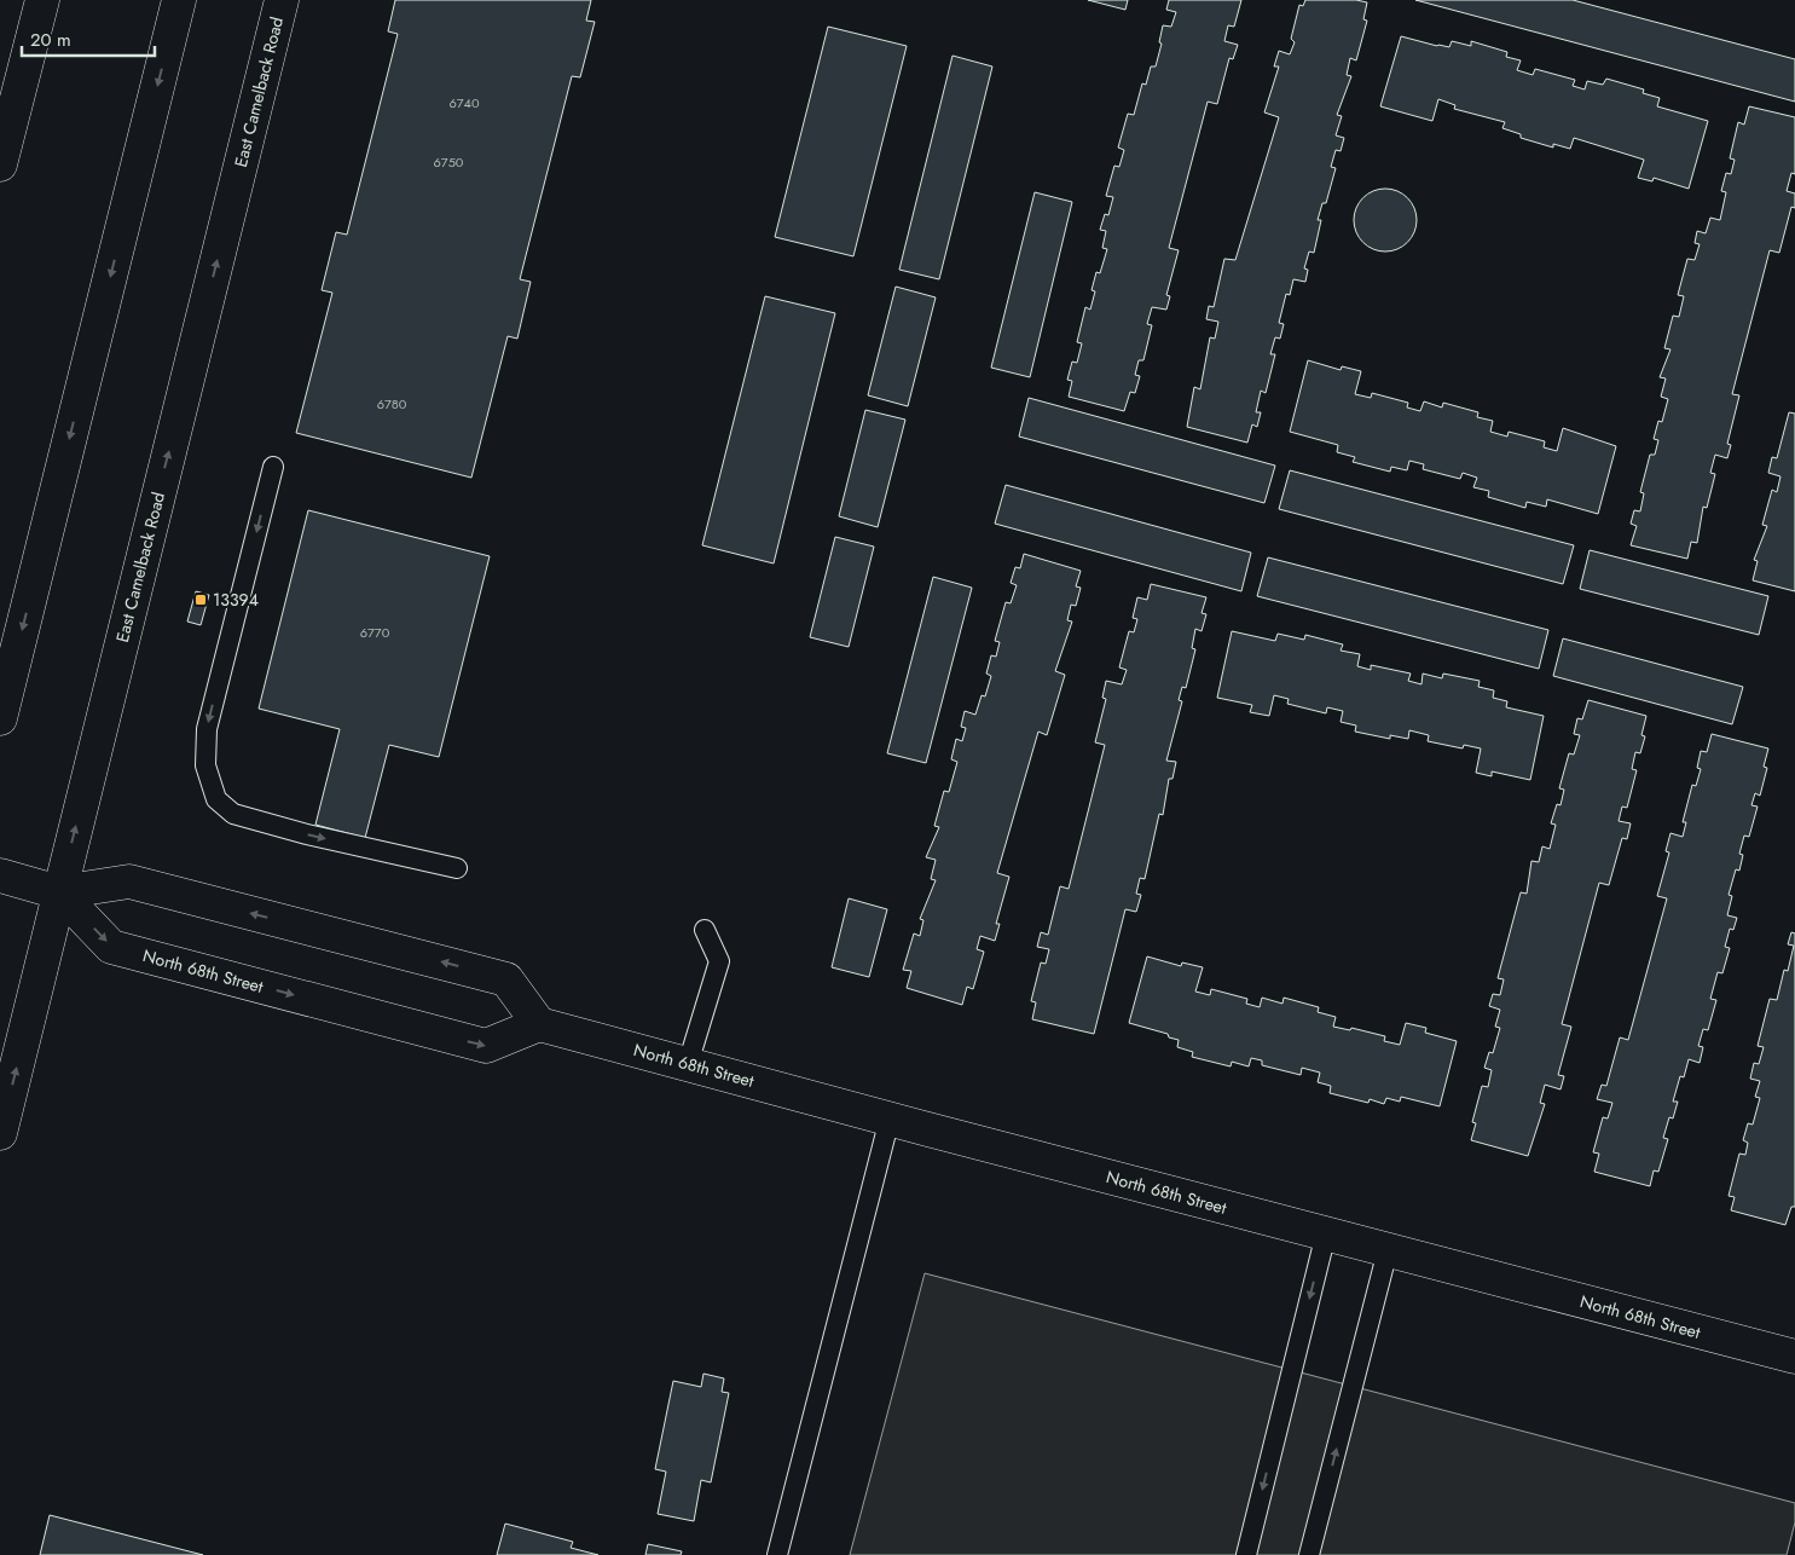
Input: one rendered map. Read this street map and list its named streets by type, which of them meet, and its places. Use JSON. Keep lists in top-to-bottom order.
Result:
{
  "streets": {
    "street": ["East Camelback Road", "North 68th Street"]
  },
  "crossings": [
    ["East Camelback Road", "North 68th Street"]
  ],
  "places": {
    "transit": ["13394"]
  },
  "house_numbers": [
    "6740",
    "6750",
    "6780",
    "6770"
  ],
  "scale_bar": "20 m"
}
